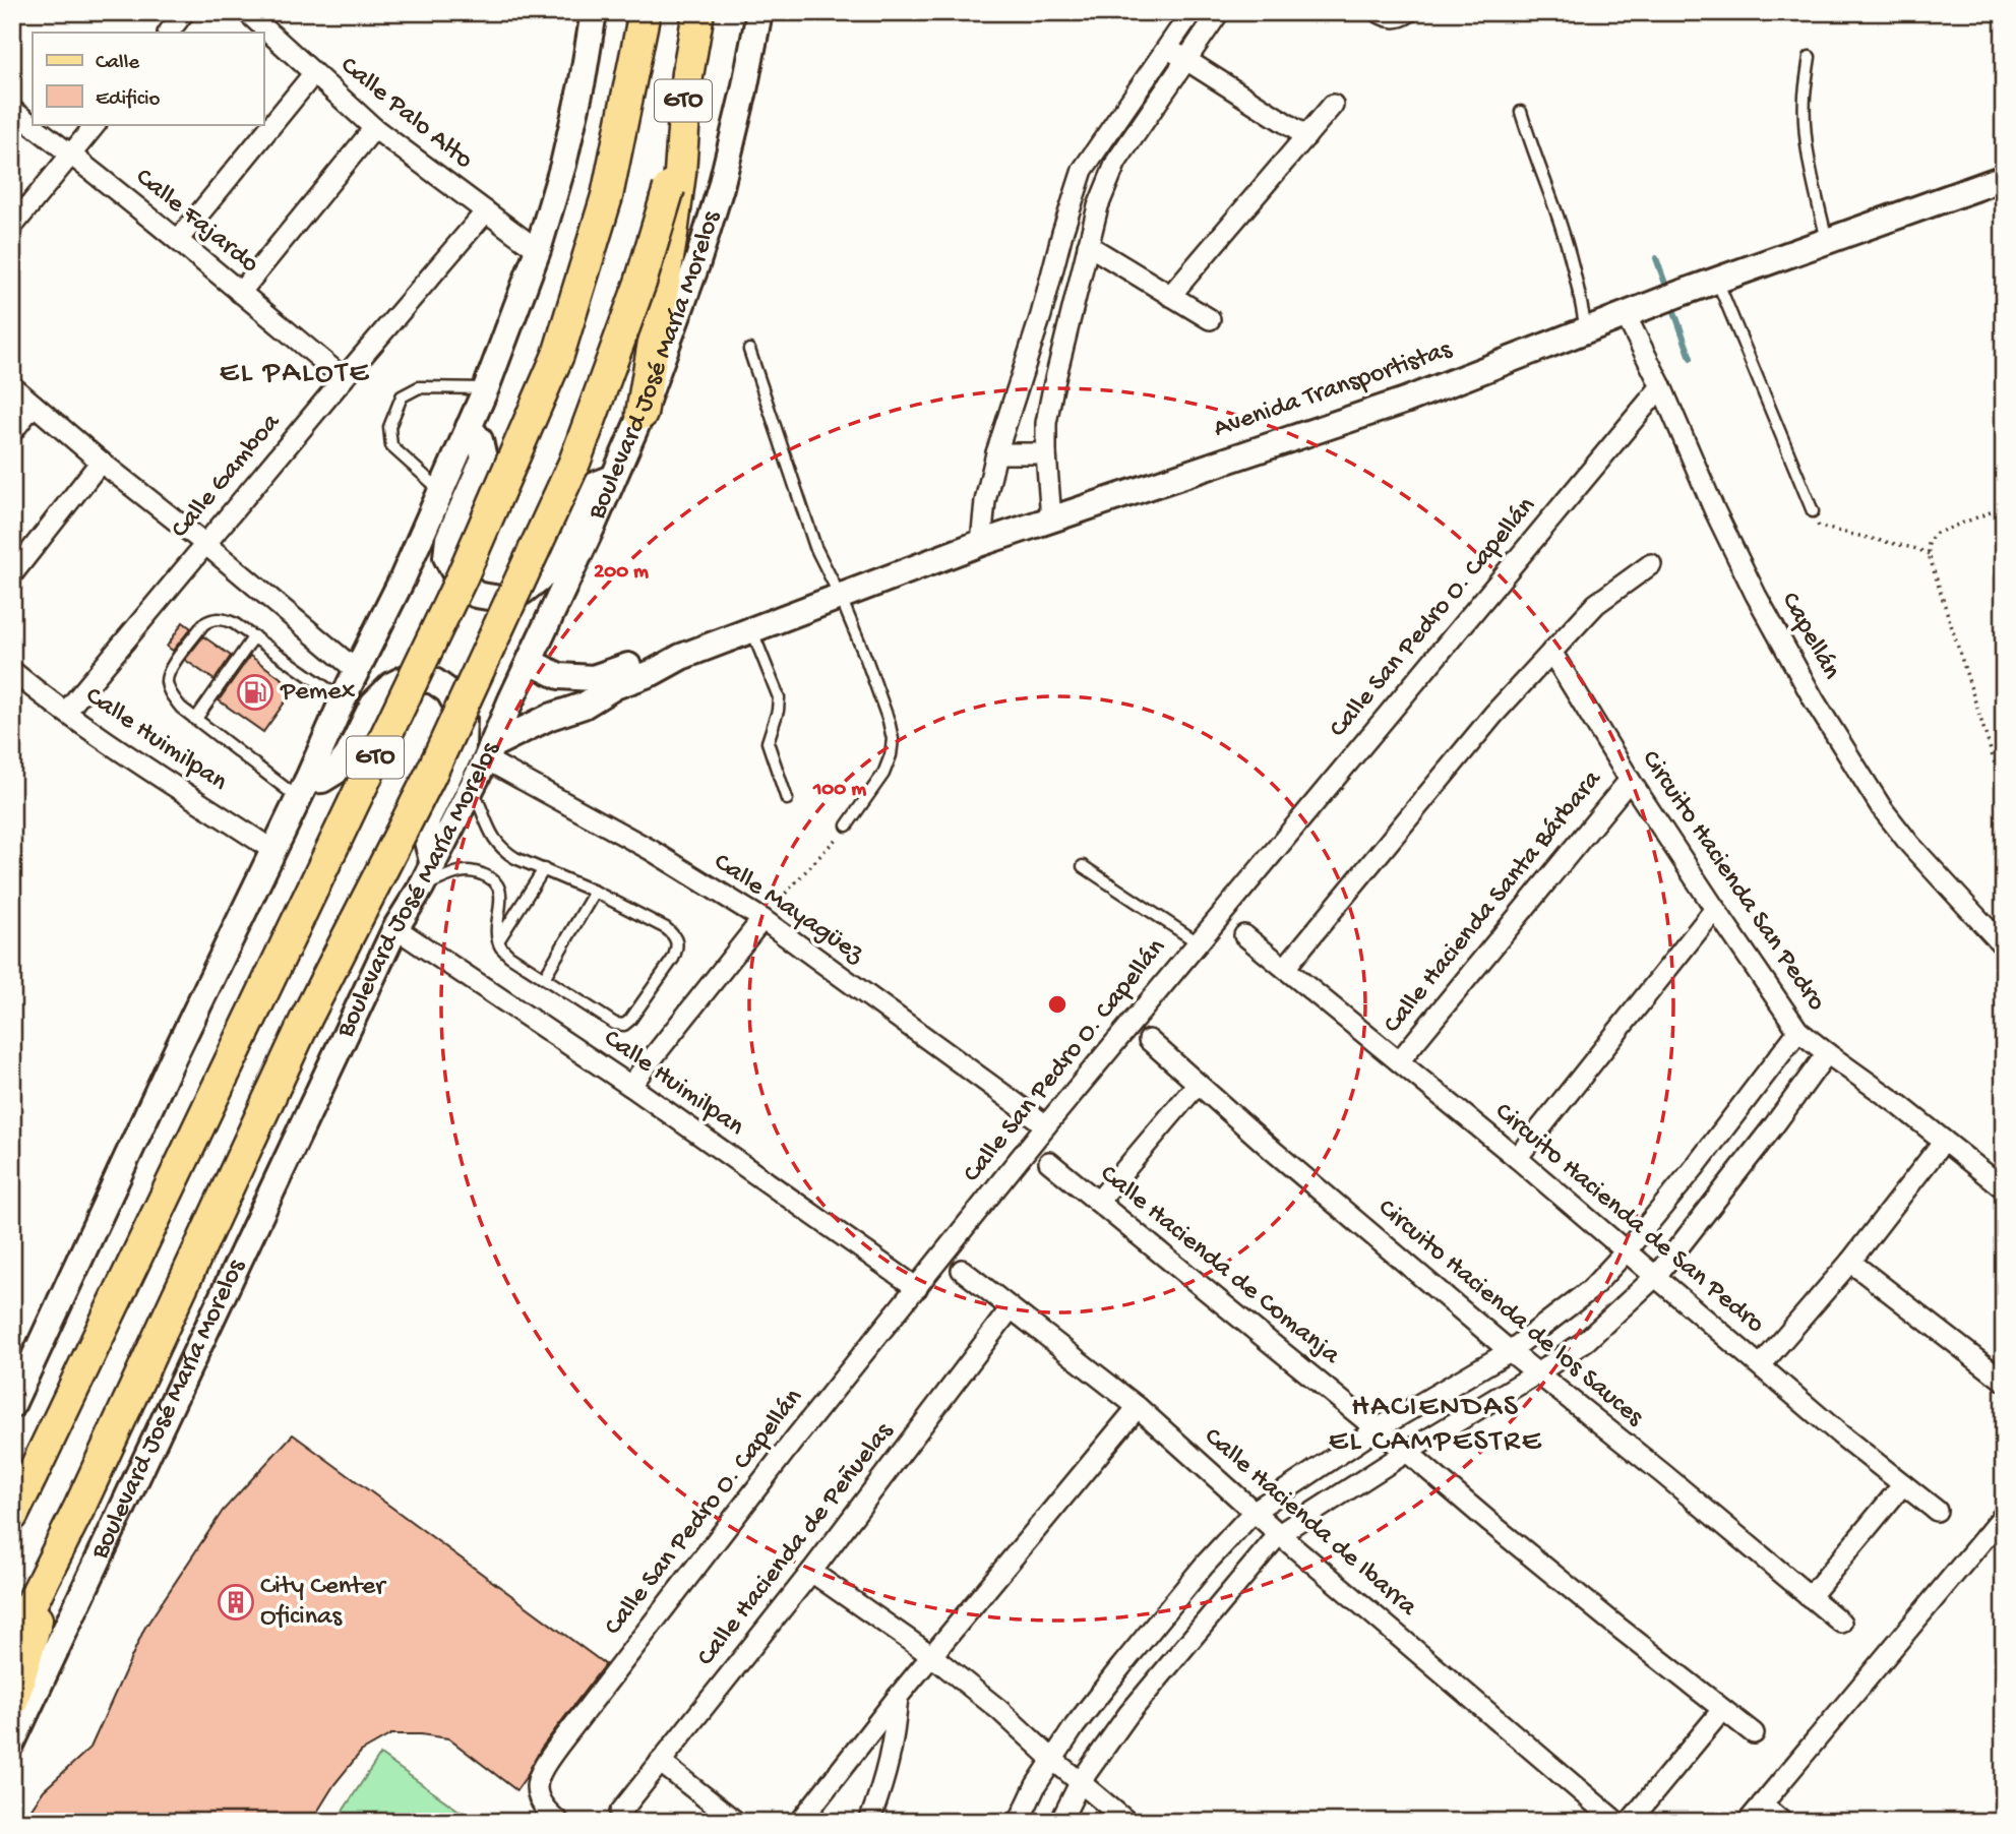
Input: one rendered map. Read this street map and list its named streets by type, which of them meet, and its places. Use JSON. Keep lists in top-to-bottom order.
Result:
{
  "streets": {
    "main road": ["GTO", "Boulevard José María Morelos"],
    "street": [
      "Calle Palo Alto",
      "Calle Fajardo",
      "Avenida Transportistas",
      "Calle Gamboa",
      "Calle San Pedro O. Capellán",
      "Capellán",
      "Calle Huimilpan",
      "Circuito Hacienda San Pedro",
      "Calle Hacienda Santa Bárbara",
      "Calle Mayagüez",
      "Circuito Hacienda de San Pedro",
      "Calle Hacienda de Comanja",
      "Circuito Hacienda de los Sauces",
      "Calle Hacienda de Ibarra",
      "Calle Hacienda de Peñuelas"
    ]
  },
  "crossings": [
    ["Calle Palo Alto", "Calle Gamboa"],
    ["Calle Fajardo", "Calle Gamboa"],
    ["Boulevard José María Morelos", "Avenida Transportistas"],
    ["Boulevard José María Morelos", "Calle Huimilpan"],
    ["Boulevard José María Morelos", "Calle Mayagüez"],
    ["Avenida Transportistas", "Capellán"],
    ["Avenida Transportistas", "Calle Mayagüez"],
    ["Calle Gamboa", "Calle Huimilpan"],
    ["Calle San Pedro O. Capellán", "Capellán"],
    ["Calle San Pedro O. Capellán", "Calle Huimilpan"],
    ["Calle San Pedro O. Capellán", "Calle Mayagüez"],
    ["Circuito Hacienda San Pedro", "Calle Hacienda Santa Bárbara"],
    ["Calle Hacienda Santa Bárbara", "Circuito Hacienda de San Pedro"],
    ["Calle Hacienda de Ibarra", "Calle Hacienda de Peñuelas"]
  ],
  "districts": ["EL PALOTE", "HACIENDAS EL CAMPESTRE"],
  "places": {
    "fuel station": ["Pemex"],
    "building": ["City Center Oficinas"]
  },
  "legend": ["Calle", "Edificio"],
  "rings": ["200 m", "100 m"]
}
